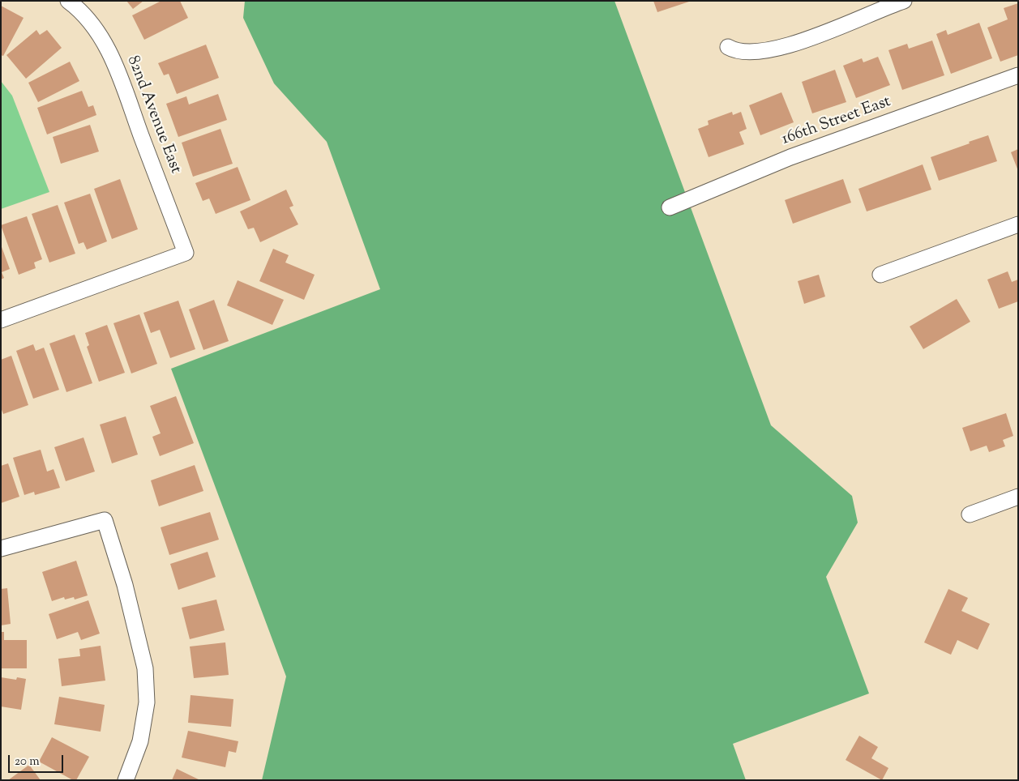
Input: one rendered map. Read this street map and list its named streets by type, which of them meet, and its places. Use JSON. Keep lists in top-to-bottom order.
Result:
{
  "streets": {
    "street": ["82nd Avenue East", "166th Street East"]
  },
  "scale_bar": "20 m"
}
